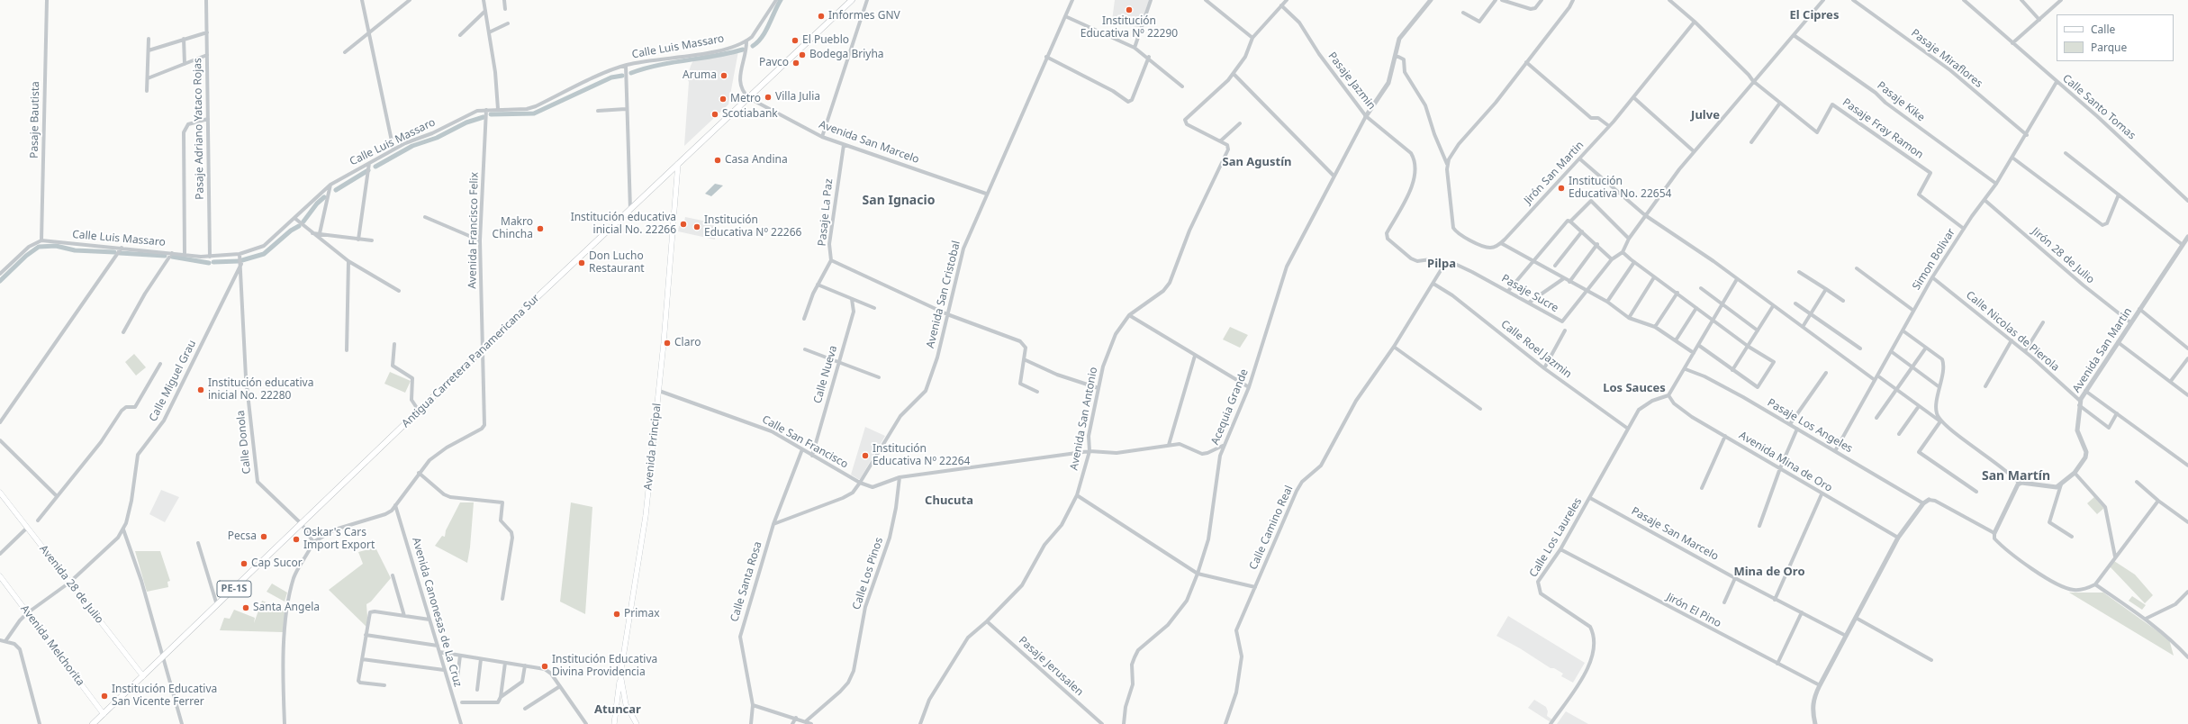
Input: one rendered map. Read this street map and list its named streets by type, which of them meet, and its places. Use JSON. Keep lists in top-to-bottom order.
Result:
{
  "streets": {
    "highway": ["Antigua Carretera Panamericana Sur", "PE-1S"],
    "main road": ["Avenida Principal", "Avenida 28 de Julio", "Avenida Melchorita"],
    "street": [
      "Calle Luis Massaro",
      "Pasaje Miraflores",
      "Pasaje Jazmin",
      "Pasaje Kike",
      "Calle Santo Tomas",
      "Pasaje Bautista",
      "Pasaje Adriano Yataco Rojas",
      "Pasaje Fray Ramon",
      "Avenida San Marcelo",
      "Jirón San Martin",
      "Pasaje La Paz",
      "Avenida Francisco Felix",
      "Jirón 28 de Julio",
      "Simon Bolivar",
      "Pasaje Sucre",
      "Avenida San Cristobal",
      "Calle Nicolas de Pierola",
      "Calle Roel Jazmin",
      "Avenida San Martin",
      "Calle Nueva",
      "Calle Miguel Grau",
      "Acequia Grande",
      "Avenida San Antonio",
      "Pasaje Los Angeles",
      "Calle Donola",
      "Calle San Francisco",
      "Avenida Mina de Oro",
      "Calle Camino Real",
      "Pasaje San Marcelo",
      "Calle Los Laureles",
      "Calle Los Pinos",
      "Calle Santa Rosa",
      "Jirón El Pino",
      "Avenida Canonesas de La Cruz",
      "Pasaje Jerusalen"
    ]
  },
  "crossings": [
    ["Calle Luis Massaro", "Pasaje Bautista"],
    ["Calle Luis Massaro", "Pasaje Adriano Yataco Rojas"],
    ["Calle Luis Massaro", "Avenida Francisco Felix"],
    ["Calle Luis Massaro", "Calle Donola"],
    ["Pasaje Miraflores", "Simon Bolivar"],
    ["Pasaje Jazmin", "Pasaje Sucre"],
    ["Pasaje Jazmin", "Acequia Grande"],
    ["Pasaje Jazmin", "Calle Camino Real"],
    ["Pasaje Kike", "Simon Bolivar"],
    ["Calle Santo Tomas", "Simon Bolivar"],
    ["Pasaje Fray Ramon", "Simon Bolivar"],
    ["Avenida San Marcelo", "Pasaje La Paz"],
    ["Avenida San Marcelo", "Avenida San Cristobal"],
    ["Avenida San Marcelo", "Antigua Carretera Panamericana Sur"],
    ["Avenida Francisco Felix", "Antigua Carretera Panamericana Sur"],
    ["Jirón 28 de Julio", "Simon Bolivar"],
    ["Jirón 28 de Julio", "Avenida San Martin"],
    ["Simon Bolivar", "Calle Nicolas de Pierola"],
    ["Simon Bolivar", "Pasaje Los Angeles"],
    ["Pasaje Sucre", "Calle Camino Real"],
    ["Avenida San Cristobal", "Calle San Francisco"],
    ["Avenida San Cristobal", "Calle Santa Rosa"],
    ["Calle Nicolas de Pierola", "Avenida San Martin"],
    ["Calle Roel Jazmin", "Calle Camino Real"],
    ["Calle Roel Jazmin", "Calle Los Laureles"],
    ["Antigua Carretera Panamericana Sur", "Calle Donola"],
    ["Antigua Carretera Panamericana Sur", "Avenida Principal"],
    ["Antigua Carretera Panamericana Sur", "Avenida 28 de Julio"],
    ["Antigua Carretera Panamericana Sur", "Avenida Melchorita"],
    ["Calle Nueva", "Calle San Francisco"],
    ["Calle Miguel Grau", "Calle Donola"],
    ["Calle Miguel Grau", "Avenida 28 de Julio"],
    ["Calle Miguel Grau", "Avenida Melchorita"],
    ["Acequia Grande", "Calle San Francisco"],
    ["Avenida San Antonio", "Calle San Francisco"],
    ["Avenida San Antonio", "Pasaje Jerusalen"],
    ["Calle San Francisco", "Avenida Principal"],
    ["Calle San Francisco", "Calle Los Pinos"],
    ["Calle San Francisco", "Calle Santa Rosa"],
    ["Avenida Mina de Oro", "Calle Los Laureles"],
    ["Pasaje San Marcelo", "Calle Los Laureles"],
    ["Calle Los Laureles", "Jirón El Pino"]
  ],
  "districts": [
    "El Cipres",
    "Julve",
    "San Agustín",
    "San Ignacio",
    "Pilpa",
    "Los Sauces",
    "San Martín",
    "Chucuta",
    "Mina de Oro",
    "Atuncar"
  ],
  "places": [
    "Institución Educativa Nº 22290",
    "Informes GNV",
    "El Pueblo",
    "Bodega Briyha",
    "Pavco",
    "Aruma",
    "Villa Julia",
    "Metro",
    "Scotiabank",
    "Casa Andina",
    "Institución Educativa No. 22654",
    "Institución educativa inicial No. 22266",
    "Institución Educativa Nº 22266",
    "Makro Chincha",
    "Don Lucho Restaurant",
    "Claro",
    "Institución educativa inicial No. 22280",
    "Institución Educativa Nº 22264",
    "Pecsa",
    "Oskar's Cars Import Export",
    "Cap Sucor",
    "Santa Angela",
    "Primax",
    "Institución Educativa Divina Providencia",
    "Institución Educativa San Vicente Ferrer"
  ],
  "legend": ["Calle", "Parque"]
}
